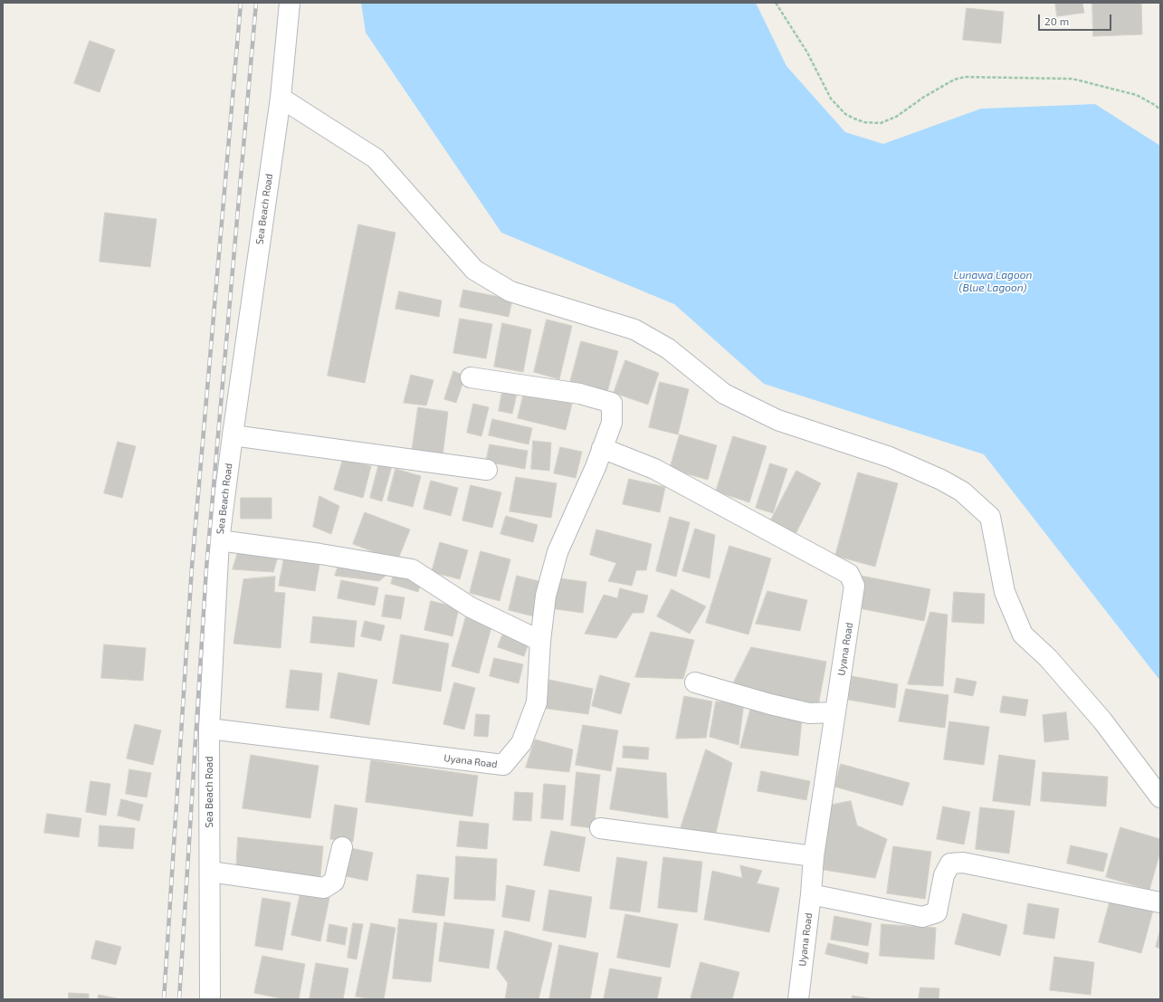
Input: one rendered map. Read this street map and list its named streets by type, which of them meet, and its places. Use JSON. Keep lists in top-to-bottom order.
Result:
{
  "streets": {
    "street": ["Sea Beach Road", "Uyana Road"]
  },
  "crossings": [
    ["Sea Beach Road", "Uyana Road"]
  ],
  "water": ["Lunawa Lagoon (Blue Lagoon)"],
  "scale_bar": "20 m"
}
